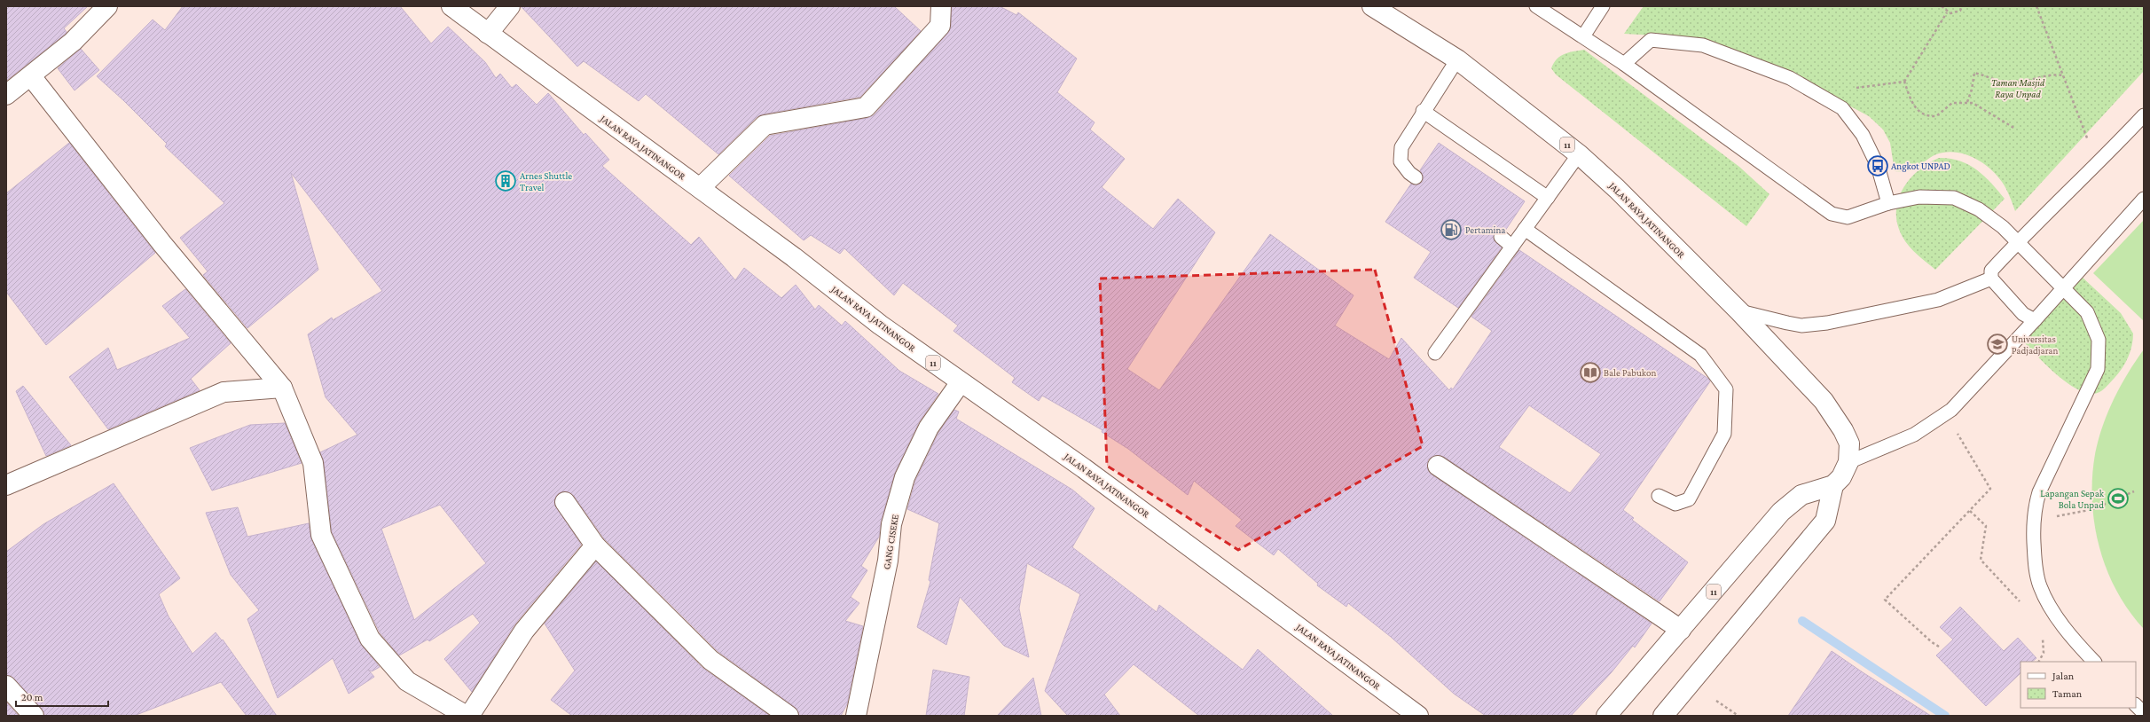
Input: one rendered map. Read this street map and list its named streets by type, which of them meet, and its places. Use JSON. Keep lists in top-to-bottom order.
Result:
{
  "streets": {
    "main road": ["11", "JALAN RAYA JATINANGOR", "GANG CISEKE"]
  },
  "crossings": [
    ["11", "JALAN RAYA JATINANGOR"],
    ["JALAN RAYA JATINANGOR", "GANG CISEKE"]
  ],
  "parks": ["Taman Masjid Raya Unpad"],
  "places": {
    "bus stop": ["Angkot UNPAD"],
    "building": ["Arnes Shuttle Travel"],
    "fuel station": ["Pertamina"],
    "school or university": ["Universitas Padjadjaran"],
    "library": ["Bale Pabukon"],
    "sports": ["Lapangan Sepak Bola Unpad"]
  },
  "legend": ["Jalan", "Taman"],
  "scale_bar": "20 m"
}
